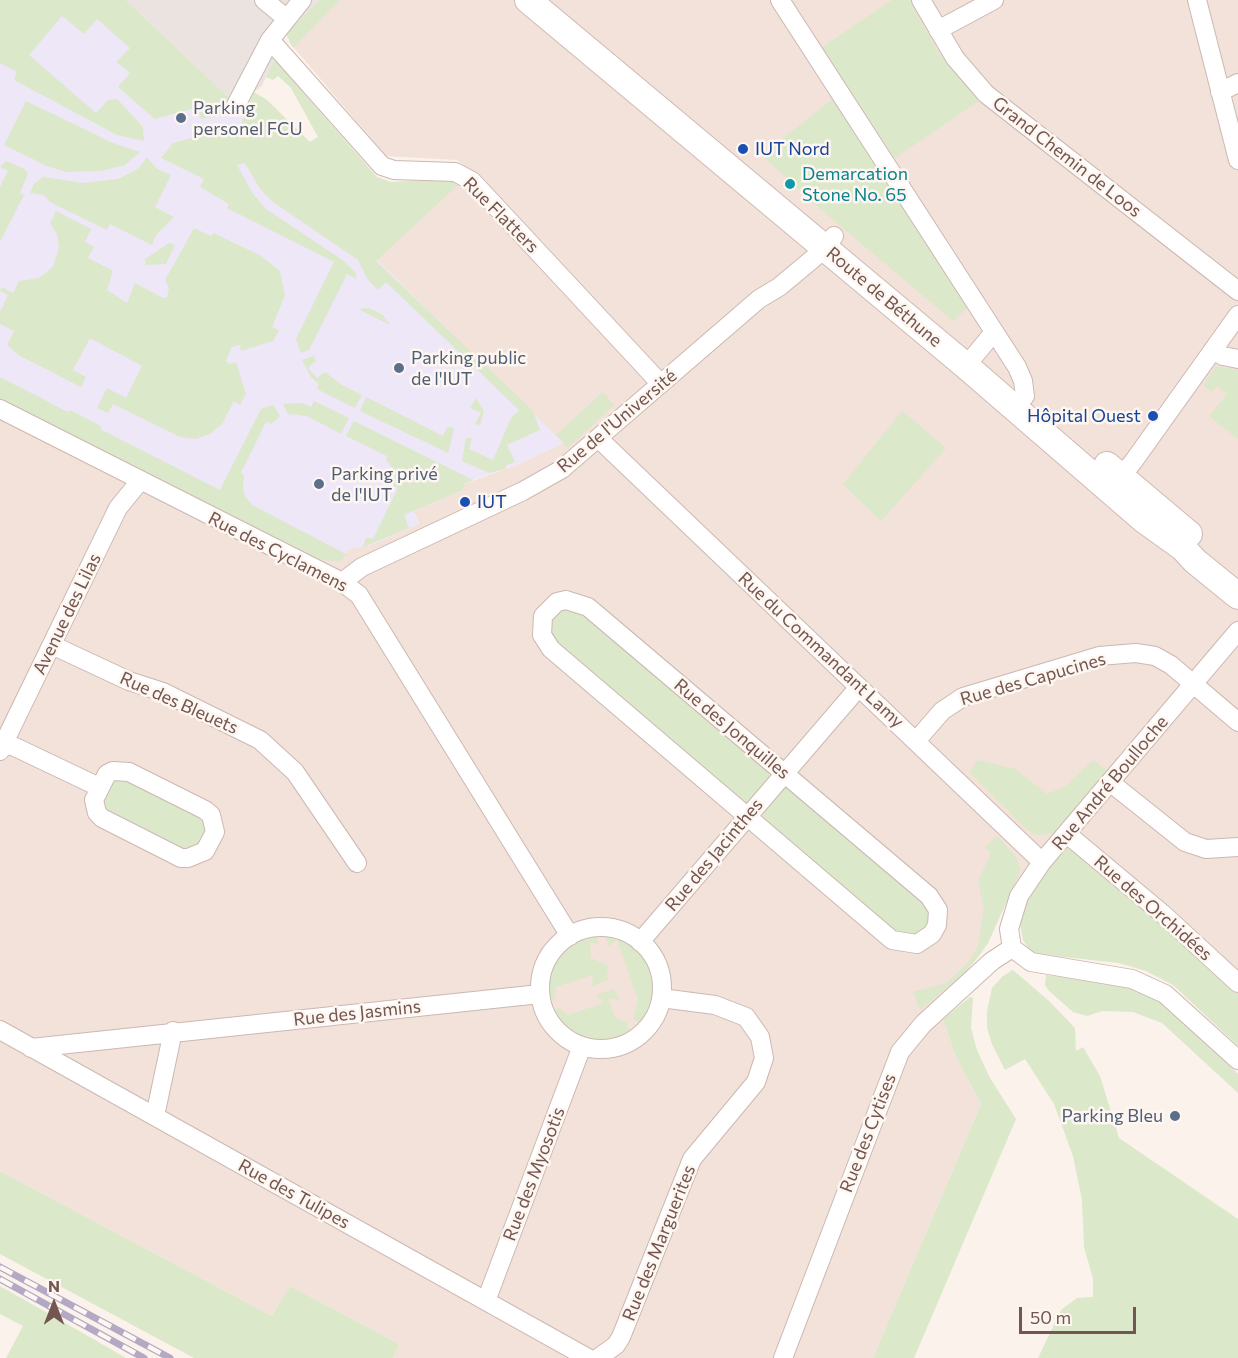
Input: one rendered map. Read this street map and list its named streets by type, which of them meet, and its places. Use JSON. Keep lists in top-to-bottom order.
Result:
{
  "streets": {
    "main road": ["Route de Béthune"],
    "street": [
      "Grand Chemin de Loos",
      "Rue Flatters",
      "Rue de l'Université",
      "Rue des Cyclamens",
      "Avenue des Lilas",
      "Rue du Commandant Lamy",
      "Rue des Capucines",
      "Rue des Bleuets",
      "Rue des Jonquilles",
      "Rue André Boulloche",
      "Rue des Jacinthes",
      "Rue des Orchidées",
      "Rue des Jasmins",
      "Rue des Cytises",
      "Rue des Myosotis",
      "Rue des Tulipes",
      "Rue des Marguerites"
    ]
  },
  "crossings": [
    ["Rue Flatters", "Rue de l'Université"],
    ["Route de Béthune", "Rue de l'Université"],
    ["Rue de l'Université", "Rue des Cyclamens"],
    ["Rue de l'Université", "Rue du Commandant Lamy"],
    ["Rue des Cyclamens", "Avenue des Lilas"],
    ["Rue des Cyclamens", "Rue des Jacinthes"],
    ["Rue des Cyclamens", "Rue des Jasmins"],
    ["Rue des Cyclamens", "Rue des Myosotis"],
    ["Rue des Cyclamens", "Rue des Marguerites"],
    ["Avenue des Lilas", "Rue des Bleuets"],
    ["Rue du Commandant Lamy", "Rue des Capucines"],
    ["Rue du Commandant Lamy", "Rue André Boulloche"],
    ["Rue du Commandant Lamy", "Rue des Jacinthes"],
    ["Rue des Capucines", "Rue André Boulloche"],
    ["Rue des Jonquilles", "Rue des Jacinthes"],
    ["Rue André Boulloche", "Rue des Orchidées"],
    ["Rue André Boulloche", "Rue des Cytises"],
    ["Rue des Jacinthes", "Rue des Jasmins"],
    ["Rue des Jacinthes", "Rue des Myosotis"],
    ["Rue des Jacinthes", "Rue des Marguerites"],
    ["Rue des Jasmins", "Rue des Myosotis"],
    ["Rue des Jasmins", "Rue des Tulipes"],
    ["Rue des Jasmins", "Rue des Marguerites"],
    ["Rue des Myosotis", "Rue des Tulipes"],
    ["Rue des Myosotis", "Rue des Marguerites"]
  ],
  "places": [
    "Parking personel FCU",
    "IUT Nord",
    "Demarcation Stone No. 65",
    "Parking public de l'IUT",
    "Hôpital Ouest",
    "Parking privé de l'IUT",
    "IUT",
    "Parking Bleu"
  ],
  "scale_bar": "50 m",
  "north": "top"
}
